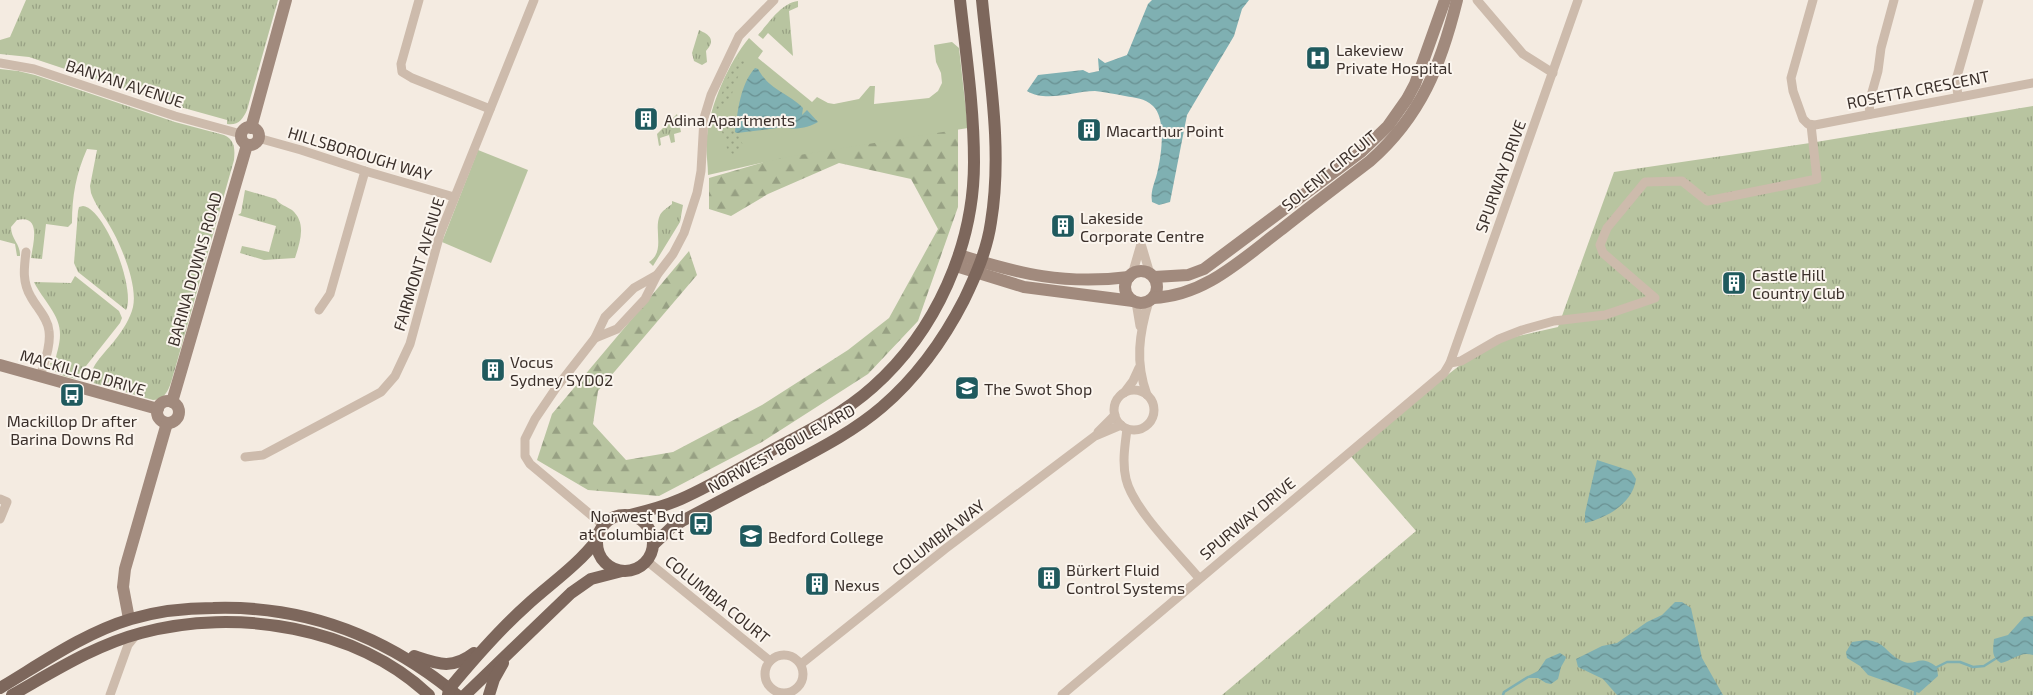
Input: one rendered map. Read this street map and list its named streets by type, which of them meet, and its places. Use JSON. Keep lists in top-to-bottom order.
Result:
{
  "streets": {
    "main road": ["NORWEST BOULEVARD"],
    "street": [
      "BANYAN AVENUE",
      "ROSETTA CRESCENT",
      "HILLSBOROUGH WAY",
      "SOLENT CIRCUIT",
      "SPURWAY DRIVE",
      "FAIRMONT AVENUE",
      "BARINA DOWNS ROAD",
      "MACKILLOP DRIVE",
      "COLUMBIA WAY",
      "COLUMBIA COURT"
    ]
  },
  "crossings": [
    ["BANYAN AVENUE", "HILLSBOROUGH WAY"],
    ["BANYAN AVENUE", "BARINA DOWNS ROAD"],
    ["ROSETTA CRESCENT", "SPURWAY DRIVE"],
    ["HILLSBOROUGH WAY", "FAIRMONT AVENUE"],
    ["HILLSBOROUGH WAY", "BARINA DOWNS ROAD"],
    ["SOLENT CIRCUIT", "NORWEST BOULEVARD"],
    ["BARINA DOWNS ROAD", "MACKILLOP DRIVE"],
    ["NORWEST BOULEVARD", "COLUMBIA COURT"],
    ["COLUMBIA WAY", "COLUMBIA COURT"]
  ],
  "places": {
    "hospital": ["Lakeview Private Hospital"],
    "building": [
      "Adina Apartments",
      "Macarthur Point",
      "Lakeside Corporate Centre",
      "Castle Hill Country Club",
      "Vocus Sydney SYD02",
      "Bürkert Fluid Control Systems",
      "Nexus"
    ],
    "school or university": ["The Swot Shop", "Bedford College"],
    "bus stop": ["Mackillop Dr after Barina Downs Rd", "Norwest Bvd at Columbia Ct"]
  }
}
